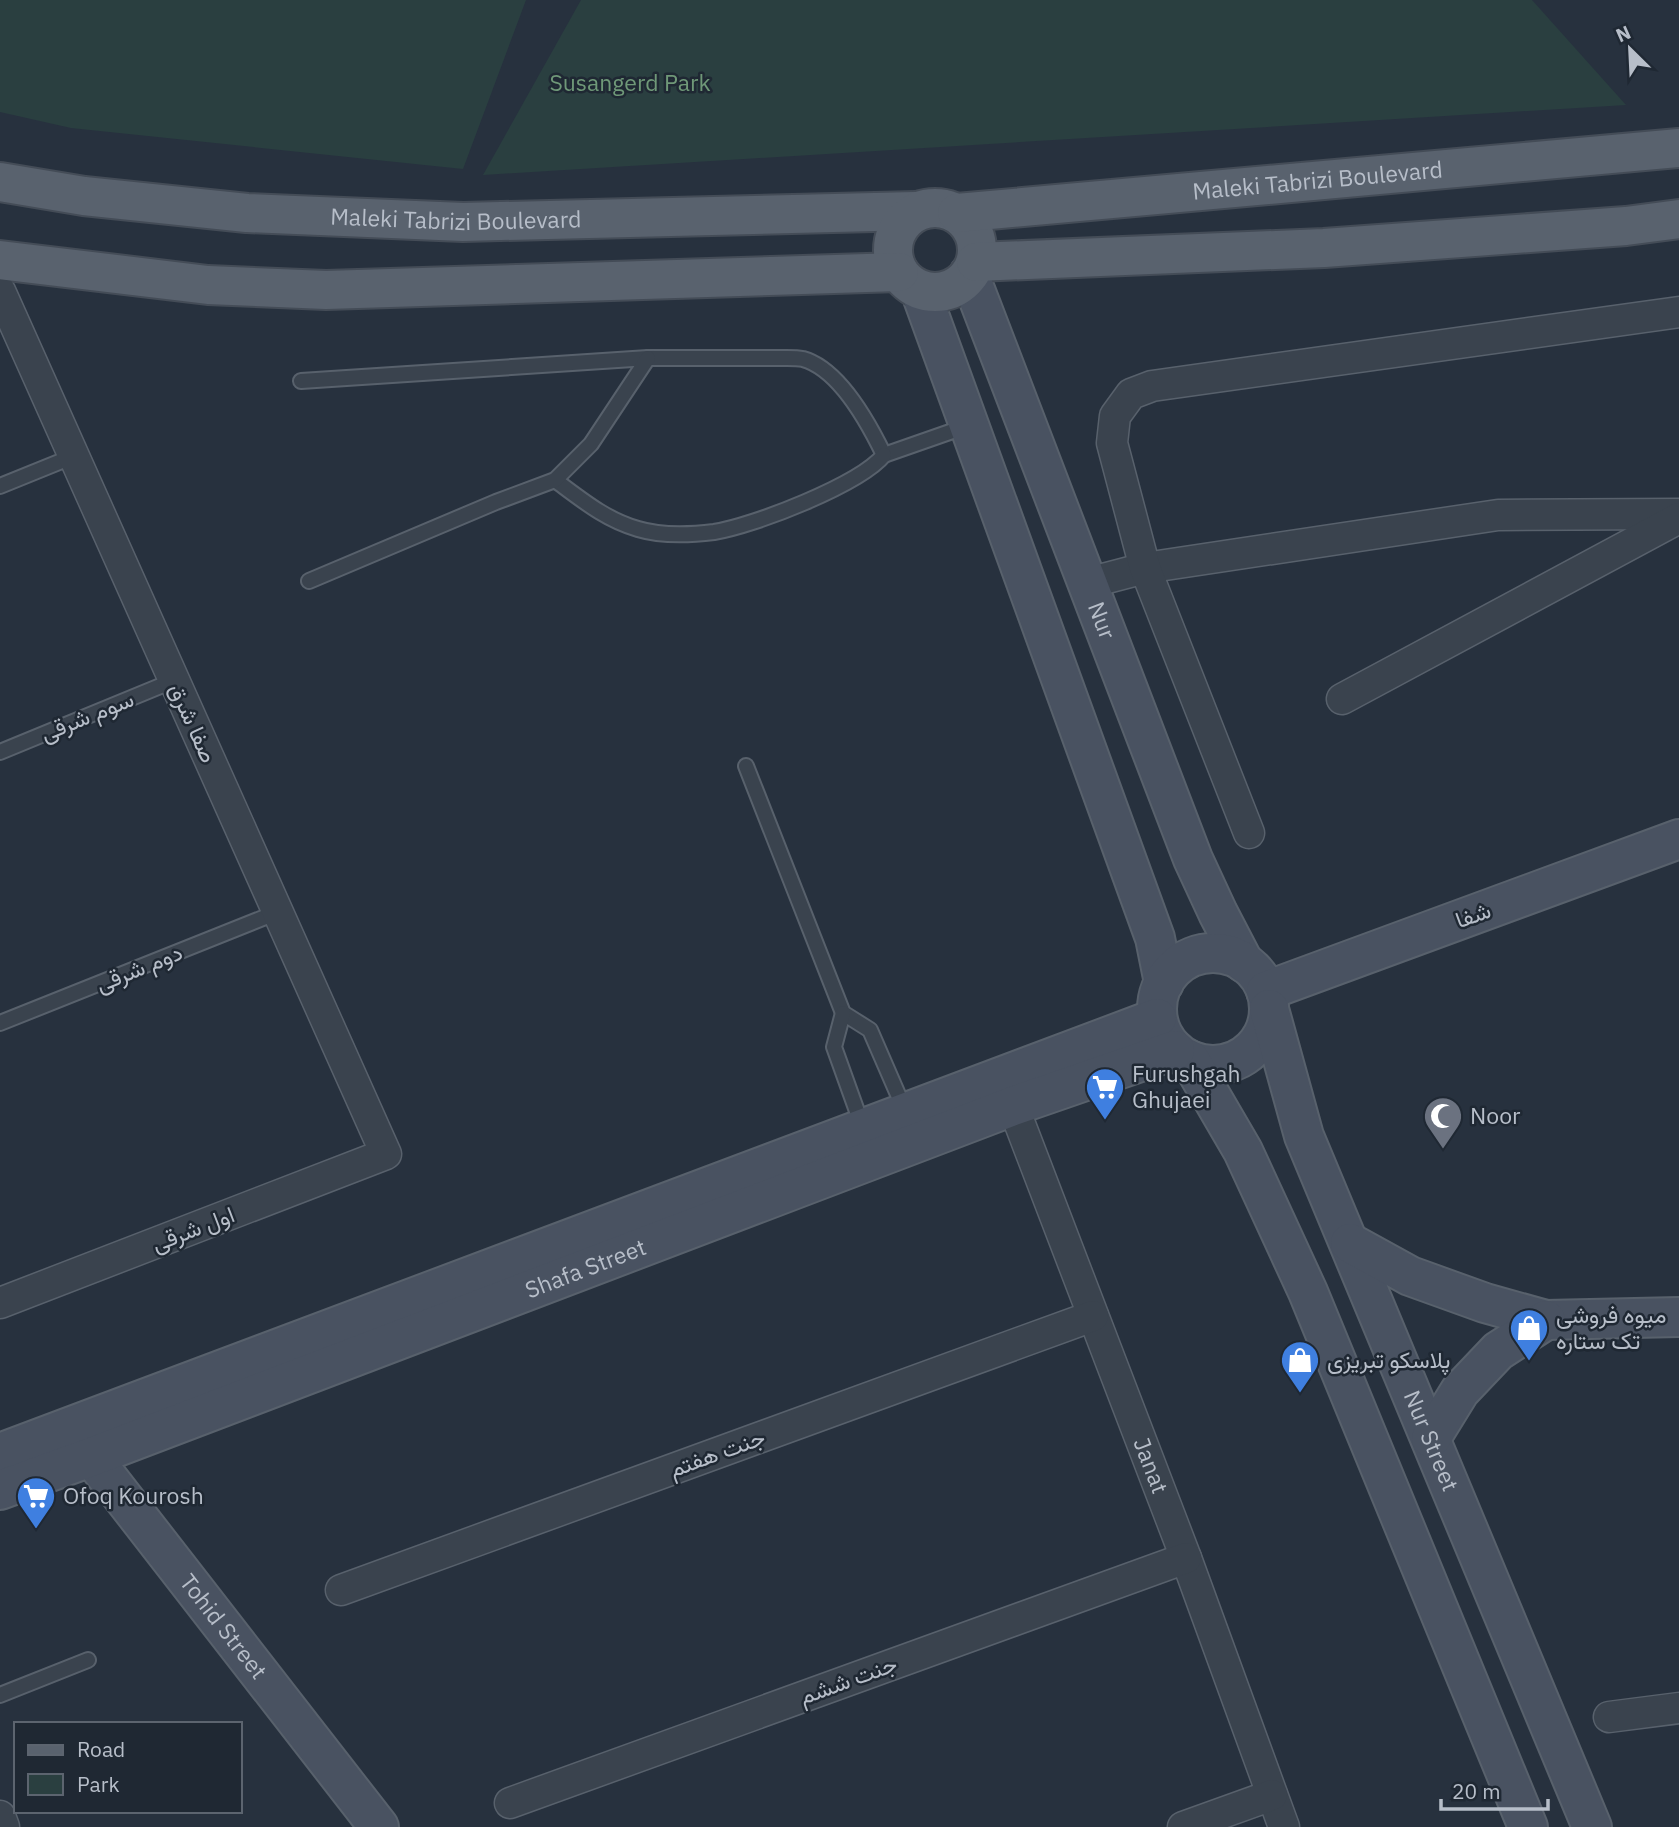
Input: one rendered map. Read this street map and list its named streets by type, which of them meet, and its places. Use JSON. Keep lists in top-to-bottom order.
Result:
{
  "streets": {
    "main road": [
      "Maleki Tabrizi Boulevard",
      "Nur",
      "شفا",
      "Shafa Street",
      "Nur Street",
      "Tohid Street"
    ],
    "street": [
      "صفا شرق",
      "اول شرقی",
      "جنت هفتم",
      "Janat",
      "جنت ششم"
    ],
    "lane": ["سوم شرقی", "دوم شرقی"]
  },
  "crossings": [
    ["Maleki Tabrizi Boulevard", "Nur"],
    ["Nur", "شفا"],
    ["Nur", "Shafa Street"],
    ["Nur", "Nur Street"],
    ["سوم شرقی", "صفا شرق"],
    ["صفا شرق", "دوم شرقی"],
    ["صفا شرق", "اول شرقی"],
    ["شفا", "Shafa Street"],
    ["شفا", "Nur Street"],
    ["Shafa Street", "Nur Street"],
    ["Shafa Street", "Janat"],
    ["Shafa Street", "Tohid Street"],
    ["جنت هفتم", "Janat"],
    ["Janat", "جنت ششم"]
  ],
  "parks": ["Susangerd Park"],
  "places": {
    "supermarket": ["Furushgah Ghujaei", "Ofoq Kourosh"],
    "mosque": ["Noor"],
    "shop": ["میوه فروشی تک ستاره", "پلاسکو تبریزی"]
  },
  "legend": ["Road", "Park"],
  "scale_bar": "20 m",
  "north": "top left"
}
